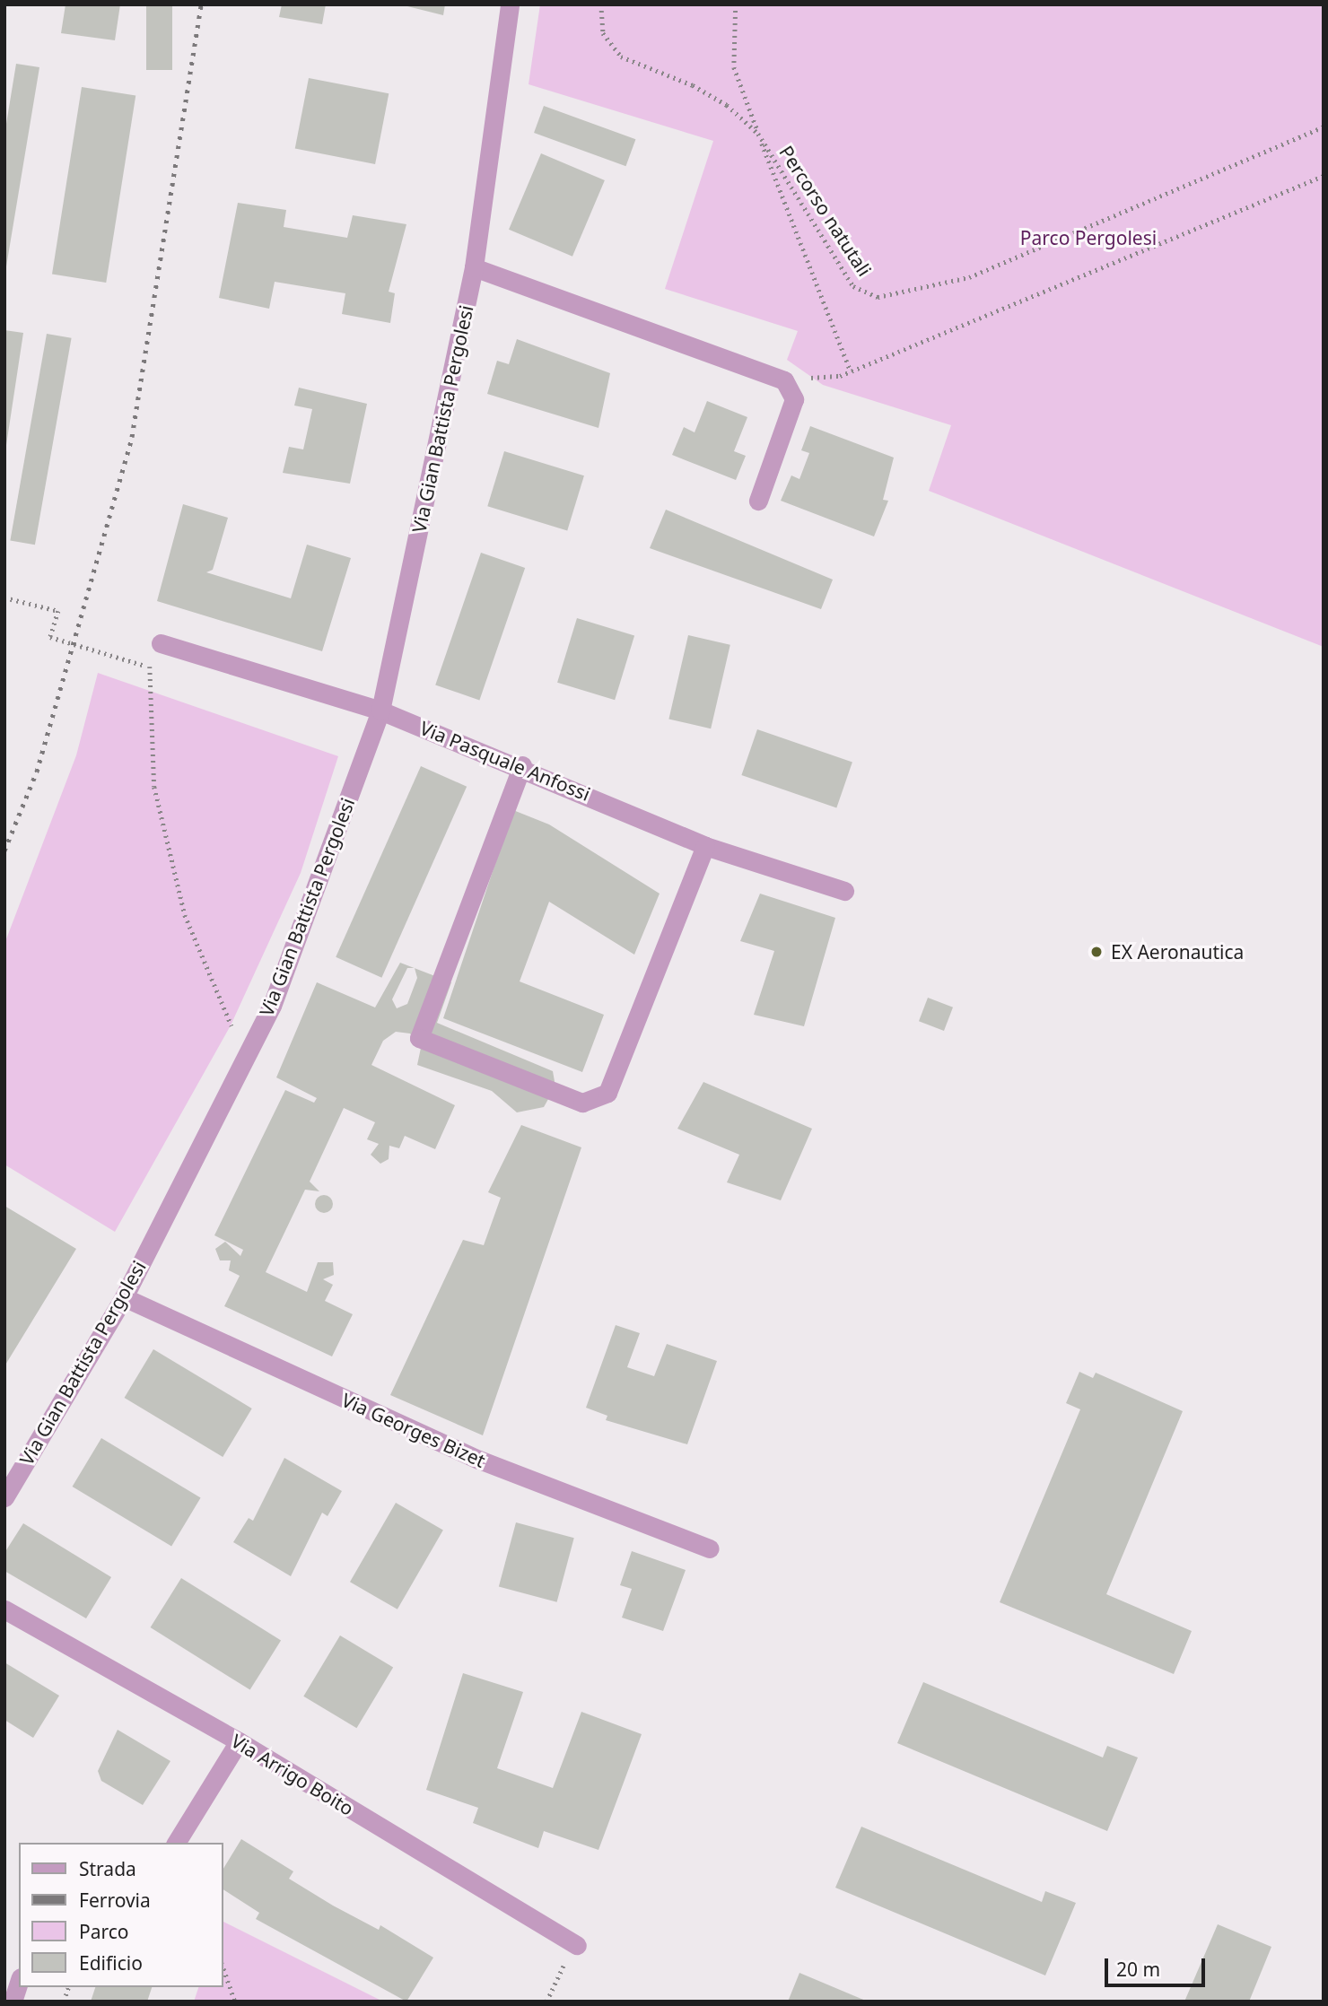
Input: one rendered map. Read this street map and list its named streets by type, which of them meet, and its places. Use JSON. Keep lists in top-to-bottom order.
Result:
{
  "streets": {
    "street": [
      "Via Gian Battista Pergolesi",
      "Via Pasquale Anfossi",
      "Via Georges Bizet",
      "Via Arrigo Boito"
    ],
    "path": ["Percorso natutali"]
  },
  "crossings": [
    ["Via Gian Battista Pergolesi", "Via Pasquale Anfossi"],
    ["Via Gian Battista Pergolesi", "Via Georges Bizet"]
  ],
  "parks": ["Parco Pergolesi"],
  "places": ["EX Aeronautica"],
  "legend": [
    "Strada",
    "Ferrovia",
    "Parco",
    "Edificio"
  ],
  "scale_bar": "20 m"
}
